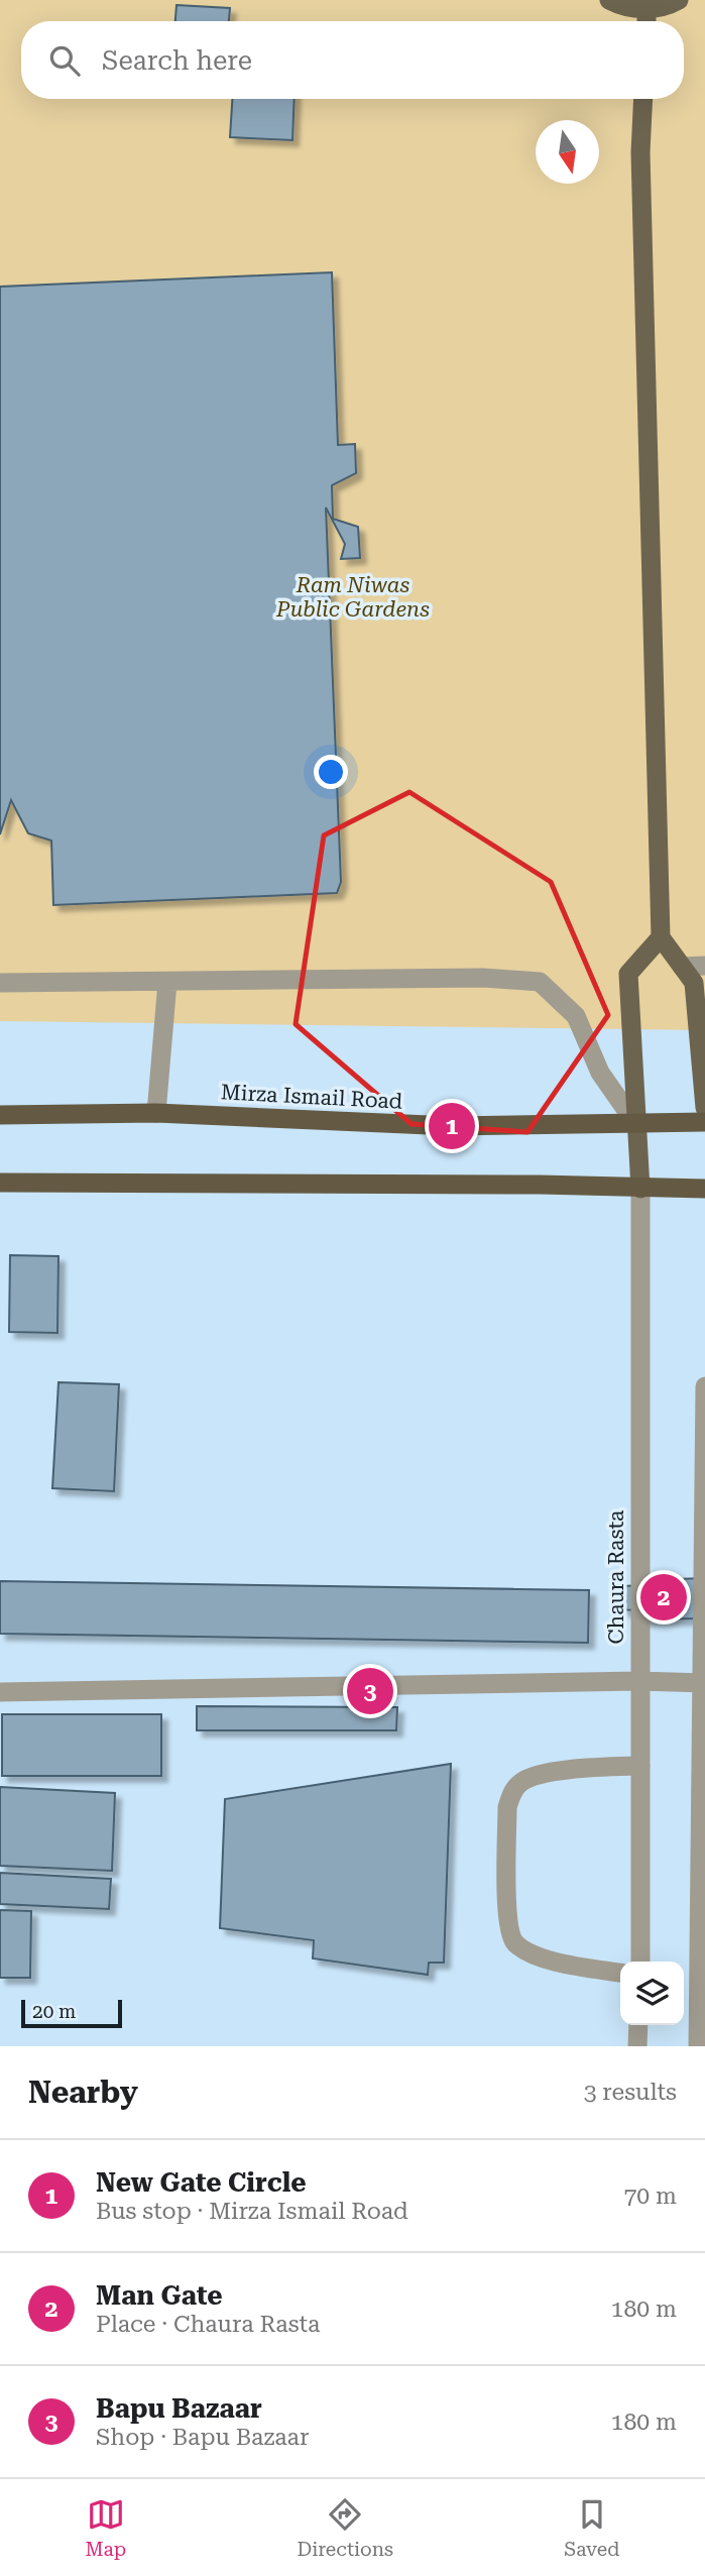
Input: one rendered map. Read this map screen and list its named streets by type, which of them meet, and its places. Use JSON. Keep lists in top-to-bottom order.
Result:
{
  "streets": {
    "highway": ["Mirza Ismail Road"],
    "street": ["Chaura Rasta"]
  },
  "parks": ["Ram Niwas Public Gardens"],
  "scale_bar": "20 m",
  "north": "bottom",
  "page": {
    "search": "Search here",
    "pins": ["1", "2", "3"],
    "scale": "20 m",
    "heading": ["Nearby", "3 results"],
    "list": [
      {
        "mark": "1",
        "name": "New Gate Circle",
        "note": "Bus stop · Mirza Ismail Road",
        "value": "70 m"
      },
      {
        "mark": "2",
        "name": "Man Gate",
        "note": "Place · Chaura Rasta",
        "value": "180 m"
      },
      {
        "mark": "3",
        "name": "Bapu Bazaar",
        "note": "Shop · Bapu Bazaar",
        "value": "180 m"
      }
    ],
    "nav": ["Map", "Directions", "Saved"]
  }
}
